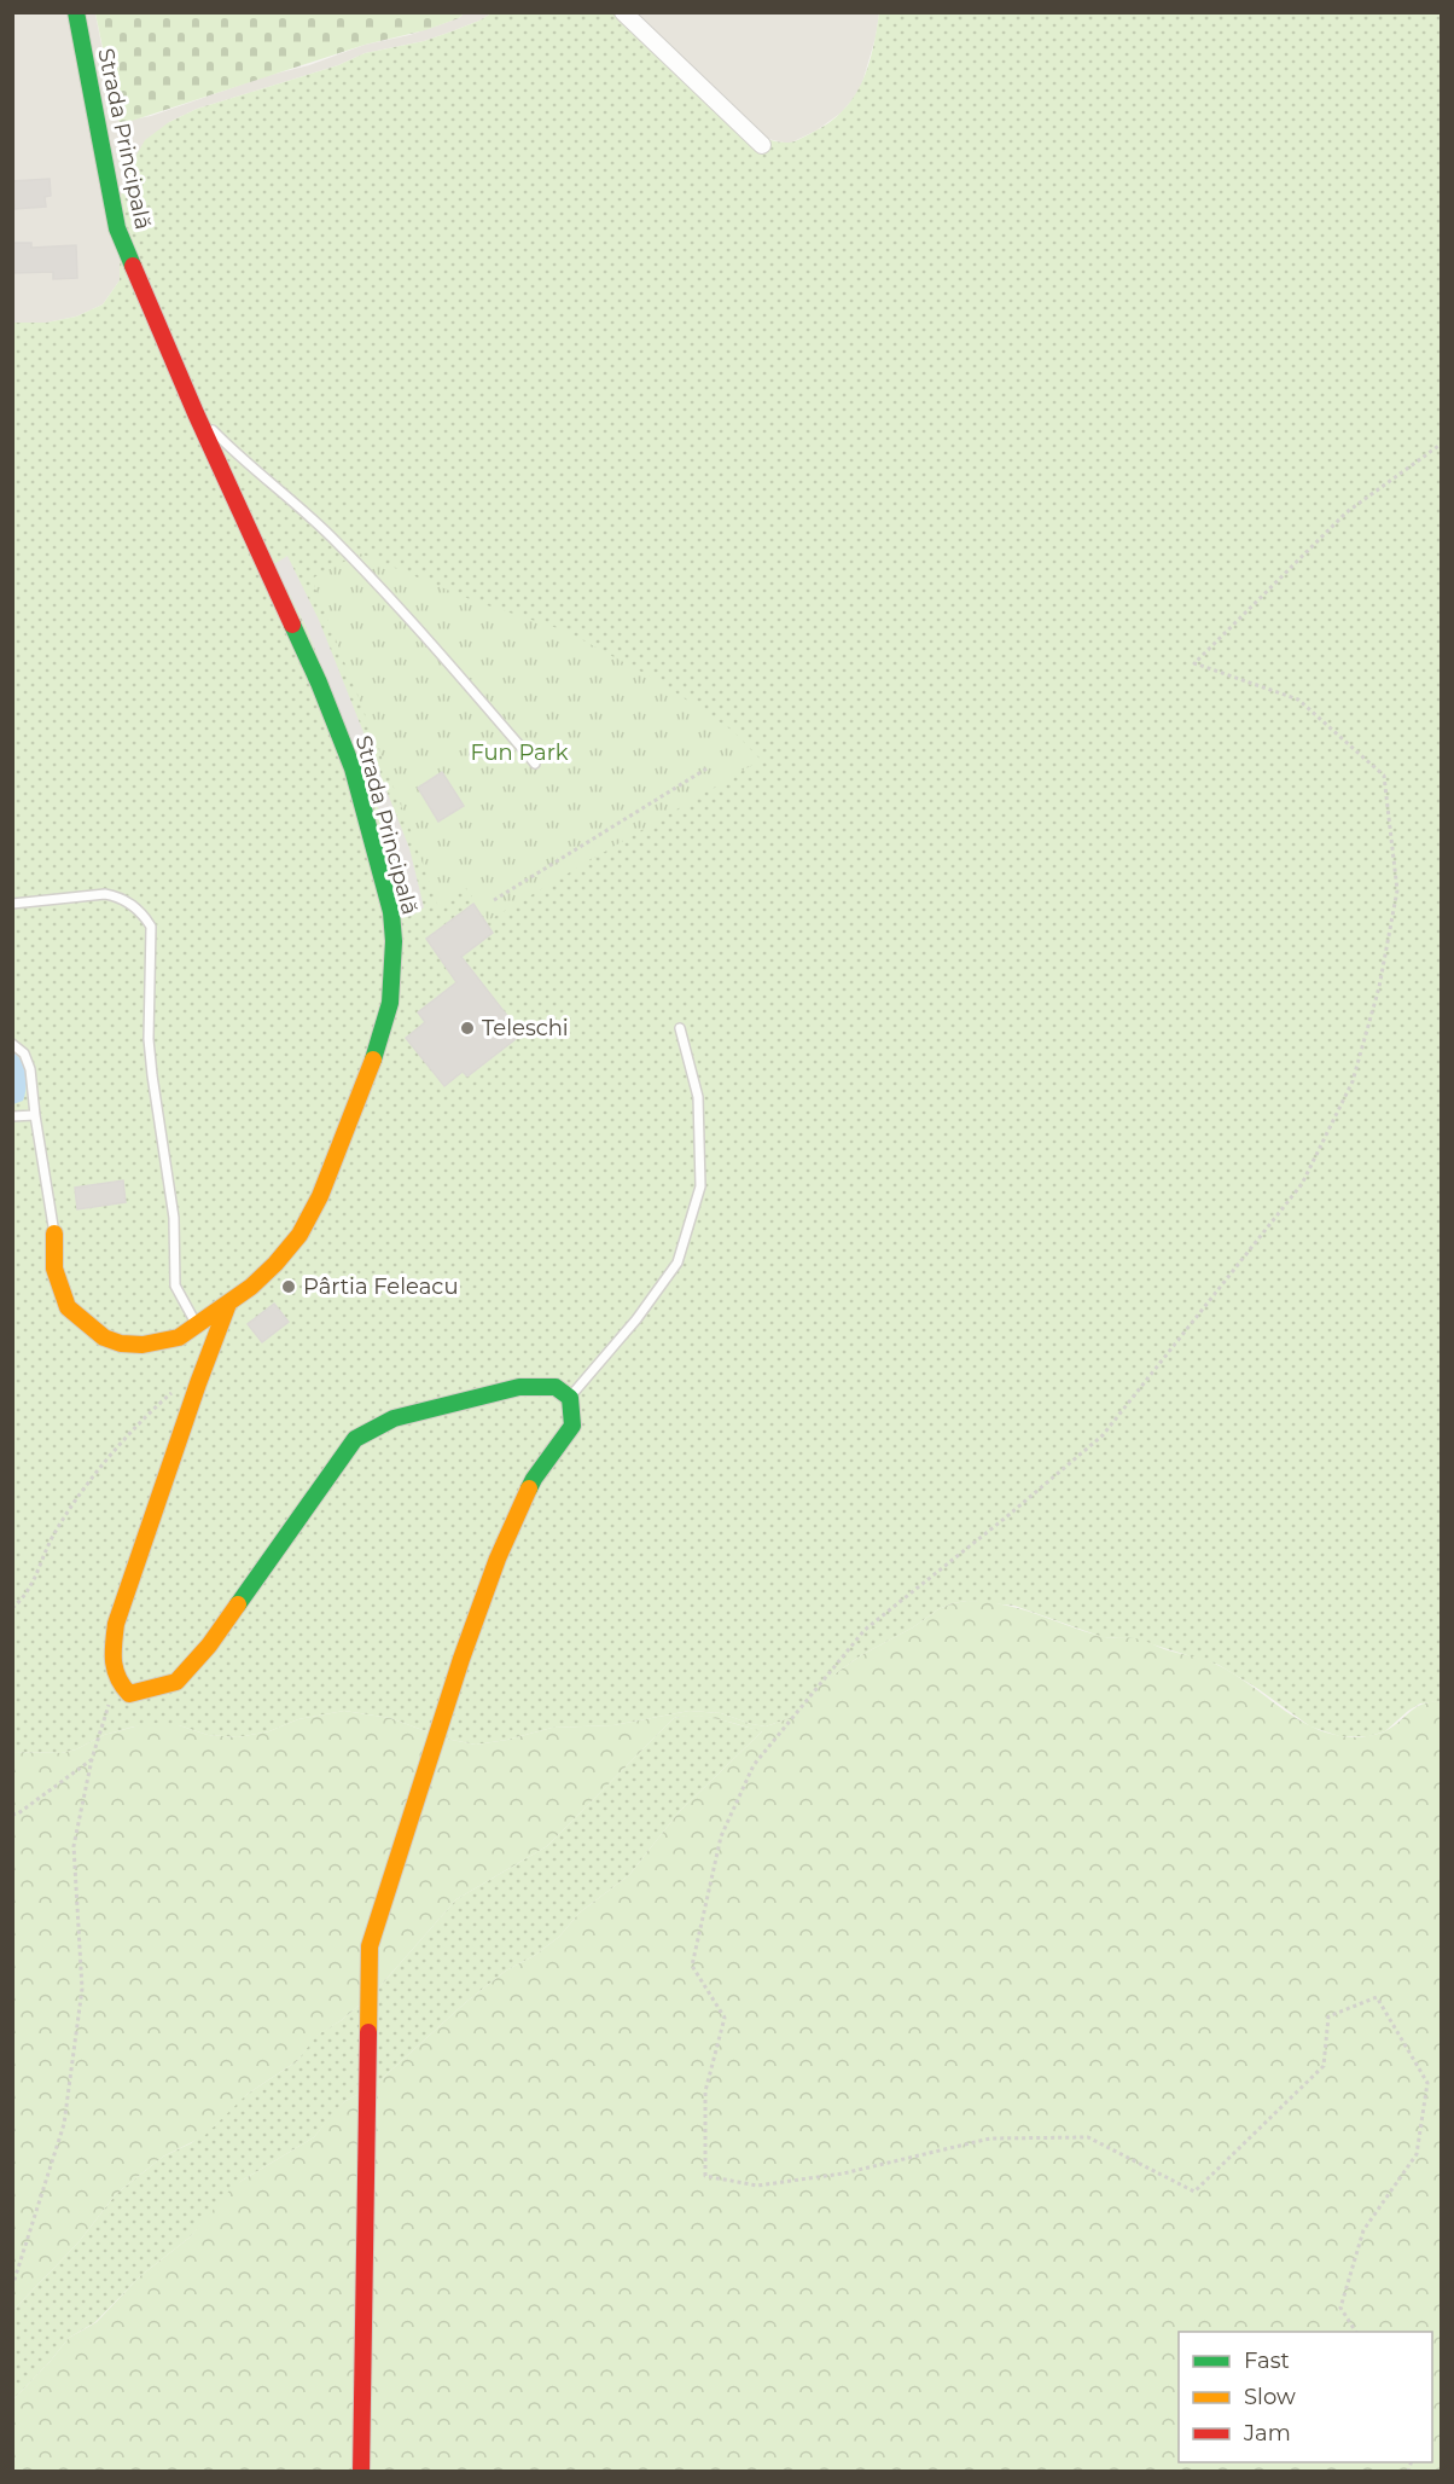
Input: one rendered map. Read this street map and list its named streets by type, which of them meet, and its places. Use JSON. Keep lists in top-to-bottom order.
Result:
{
  "streets": {
    "street": ["Strada Principală"]
  },
  "parks": ["Fun Park"],
  "places": ["Teleschi", "Pârtia Feleacu"],
  "legend": ["Fast", "Slow", "Jam"]
}
